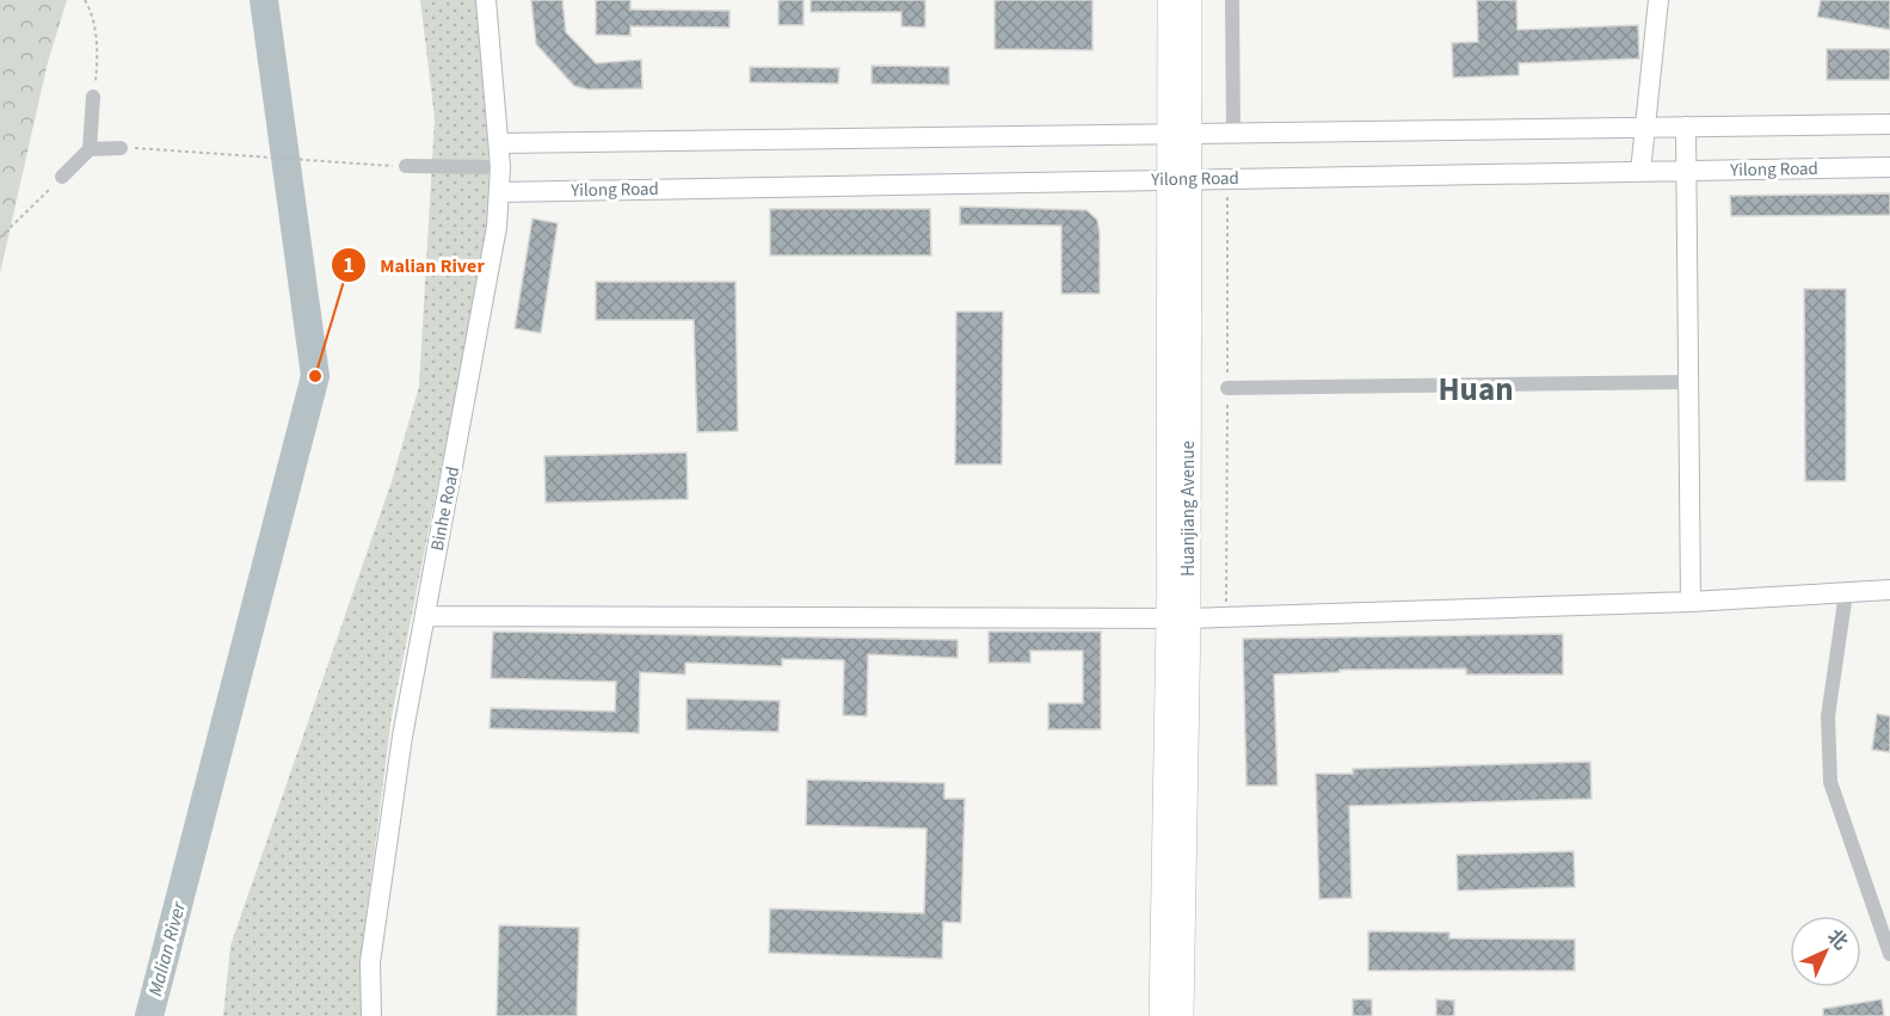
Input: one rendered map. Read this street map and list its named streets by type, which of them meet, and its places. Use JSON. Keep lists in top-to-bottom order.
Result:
{
  "streets": {
    "highway": ["Huanjiang Avenue"],
    "main road": ["Yilong Road", "Binhe Road"]
  },
  "crossings": [
    ["Yilong Road", "Binhe Road"],
    ["Yilong Road", "Huanjiang Avenue"]
  ],
  "districts": ["Huan"],
  "water": ["Malian River"],
  "places": ["Malian River"],
  "north": "top right"
}
